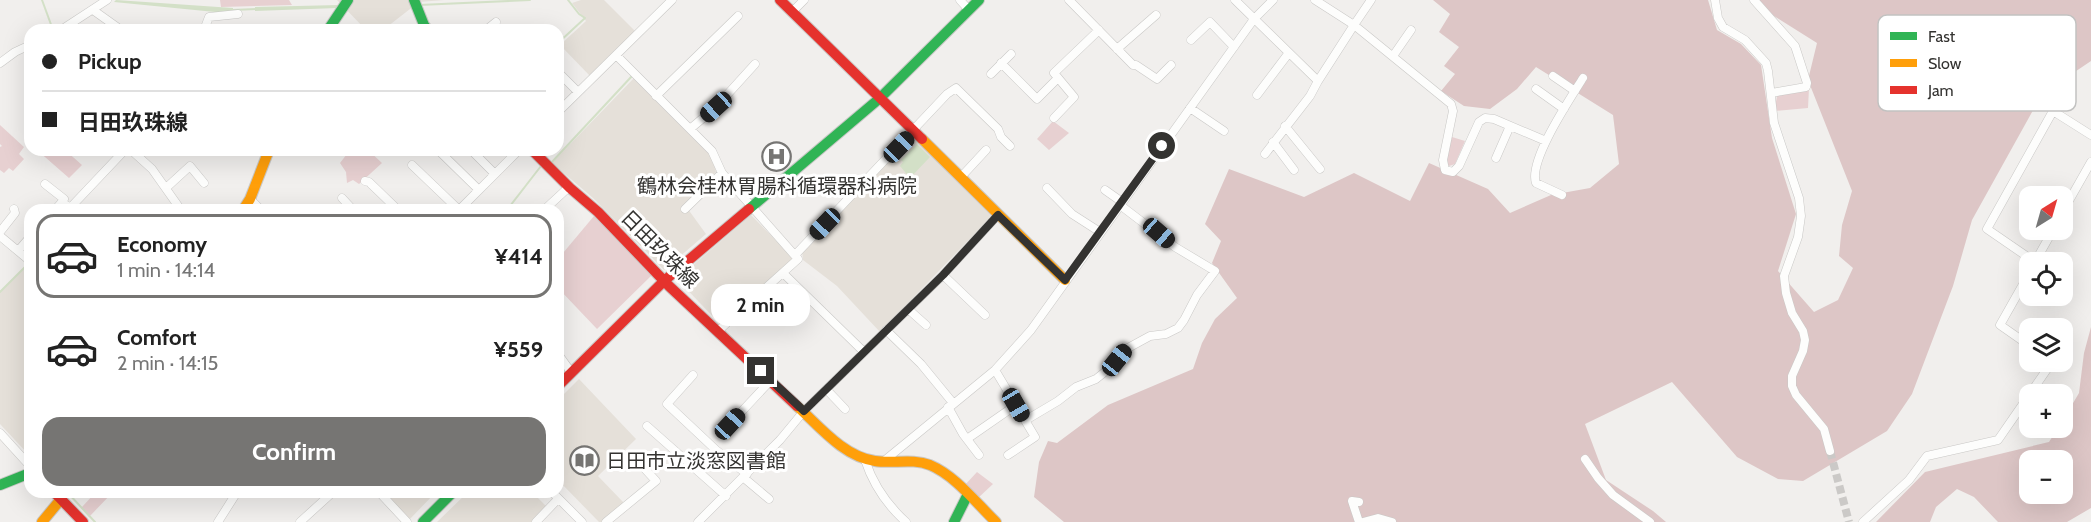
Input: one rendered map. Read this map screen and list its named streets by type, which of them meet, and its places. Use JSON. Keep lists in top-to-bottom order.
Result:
{
  "streets": {
    "street": ["日田玖珠線"]
  },
  "places": {
    "hospital": ["鶴林会桂林胃腸科循環器科病院"],
    "library": ["日田市立淡窓図書館"]
  },
  "legend": ["Fast", "Slow", "Jam"],
  "north": "top right",
  "page": {
    "banner": ["Pickup", "日田玖珠線"],
    "map_buttons": ["+", "−"],
    "list": [
      {
        "name": "Economy",
        "note": "1 min · 14:14",
        "value": "¥414"
      },
      {
        "name": "Comfort",
        "note": "2 min · 14:15",
        "value": "¥559"
      }
    ],
    "bubble": "2 min",
    "buttons": "Confirm"
  }
}
